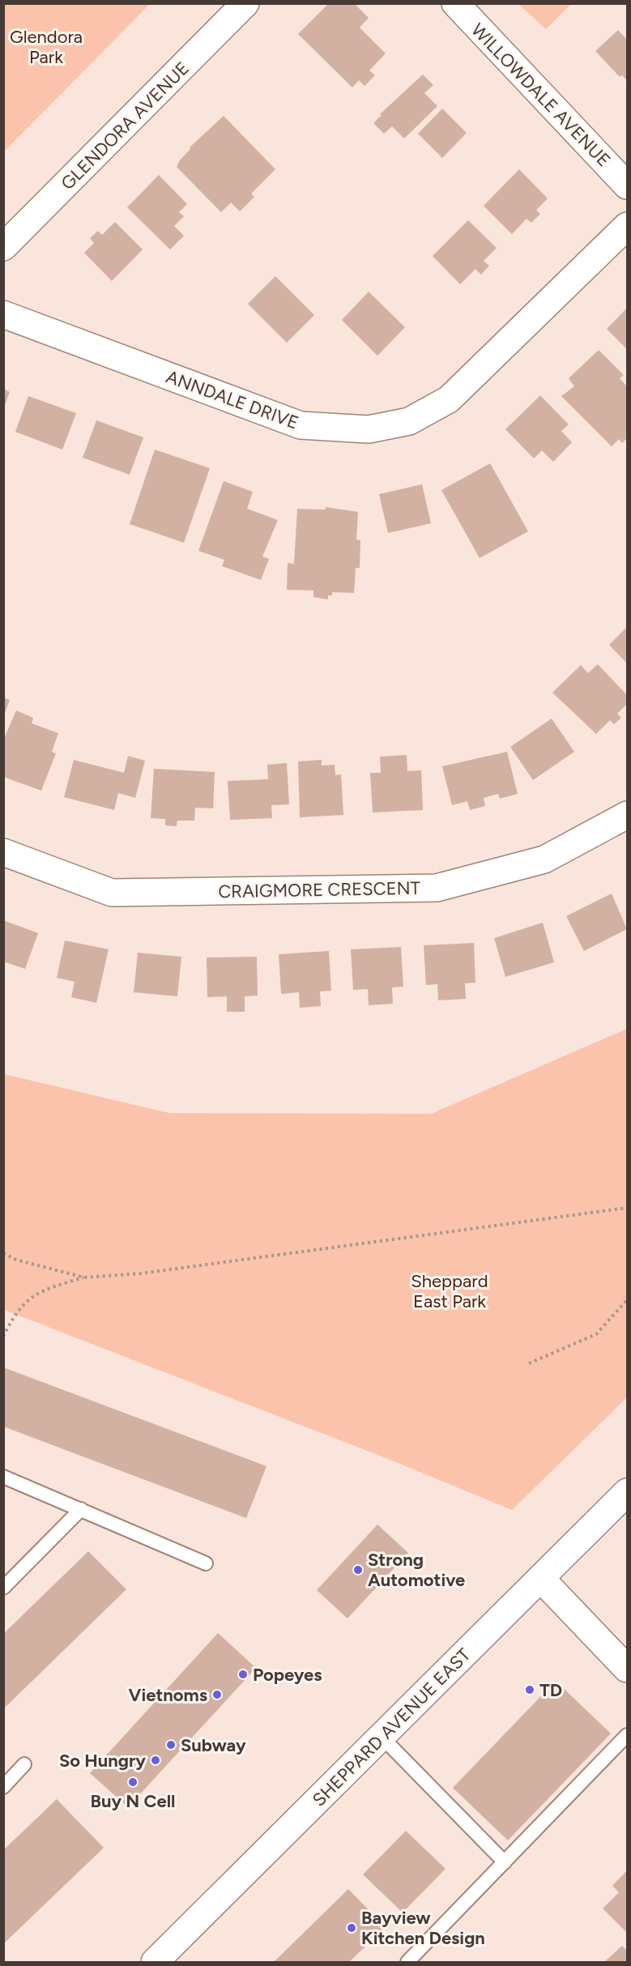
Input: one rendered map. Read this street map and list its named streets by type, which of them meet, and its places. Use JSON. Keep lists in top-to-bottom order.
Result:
{
  "streets": {
    "street": [
      "WILLOWDALE AVENUE",
      "GLENDORA AVENUE",
      "ANNDALE DRIVE",
      "CRAIGMORE CRESCENT",
      "SHEPPARD AVENUE EAST"
    ]
  },
  "parks": ["Glendora Park", "Sheppard East Park"],
  "places": [
    "Strong Automotive",
    "Popeyes",
    "TD",
    "Vietnoms",
    "Subway",
    "So Hungry",
    "Buy N Cell",
    "Bayview Kitchen Design"
  ]
}
